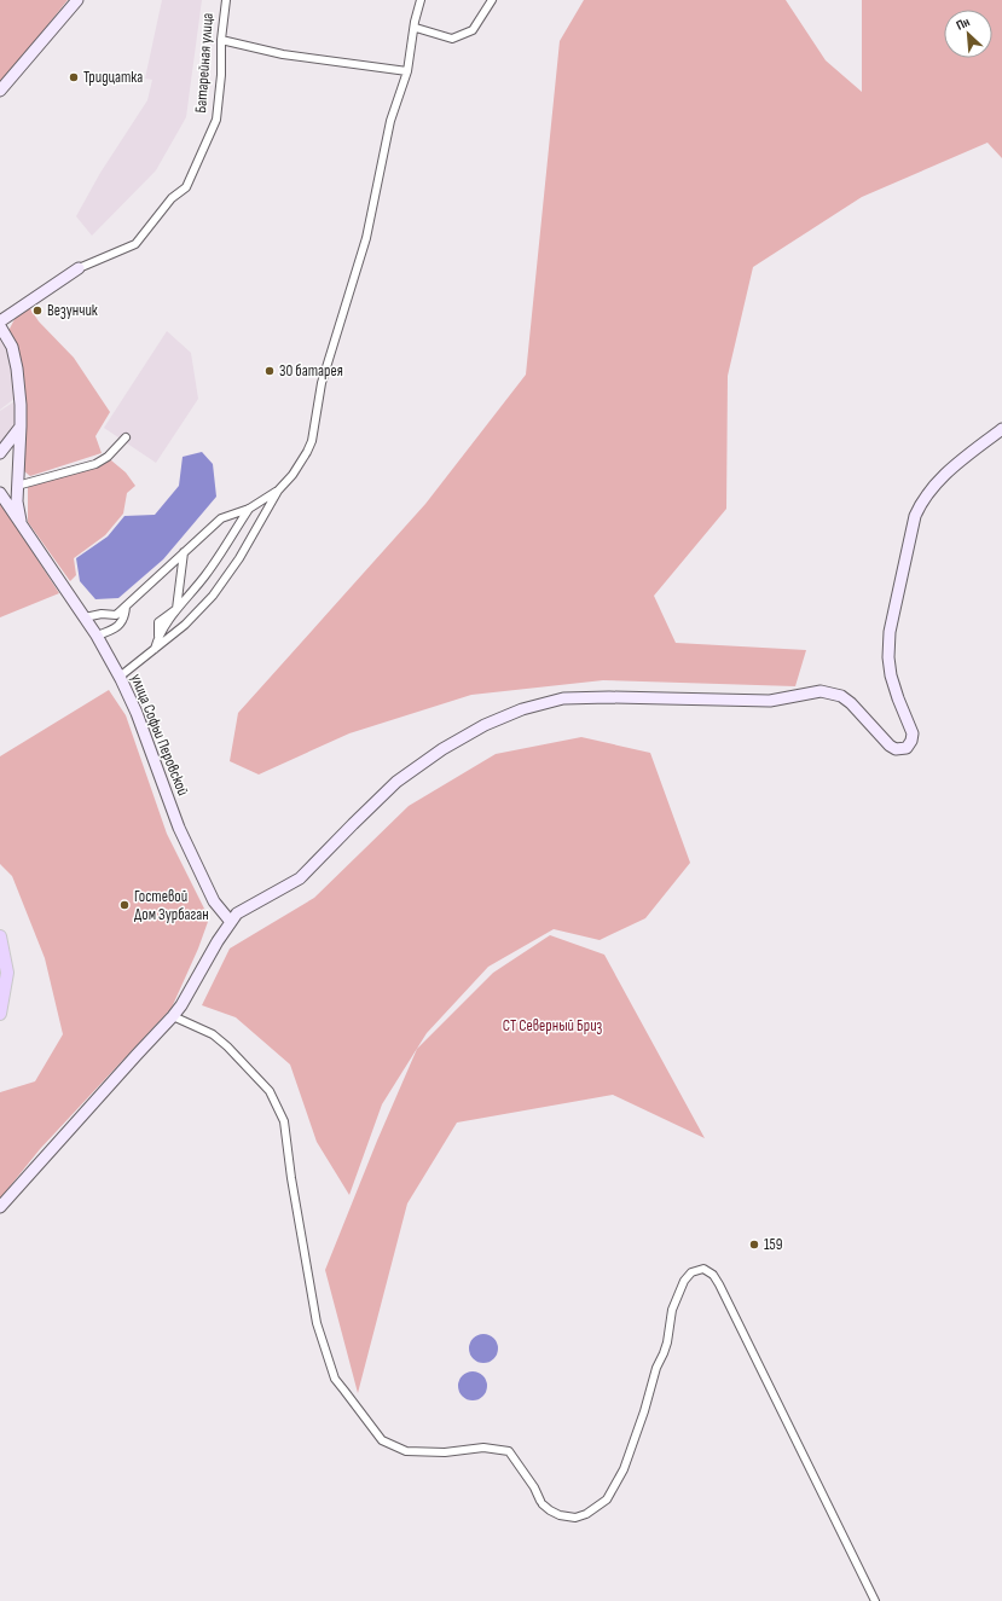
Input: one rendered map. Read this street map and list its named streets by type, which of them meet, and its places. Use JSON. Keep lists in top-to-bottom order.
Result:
{
  "streets": {
    "main road": ["улица Софьи Перовской"],
    "street": ["Батарейная улица"]
  },
  "parks": ["СТ Северный Бриз"],
  "places": [
    "Тридцатка",
    "Везунчик",
    "30 батарея",
    "Гостевой Дом Зурбаган",
    "159"
  ],
  "north": "top left"
}
